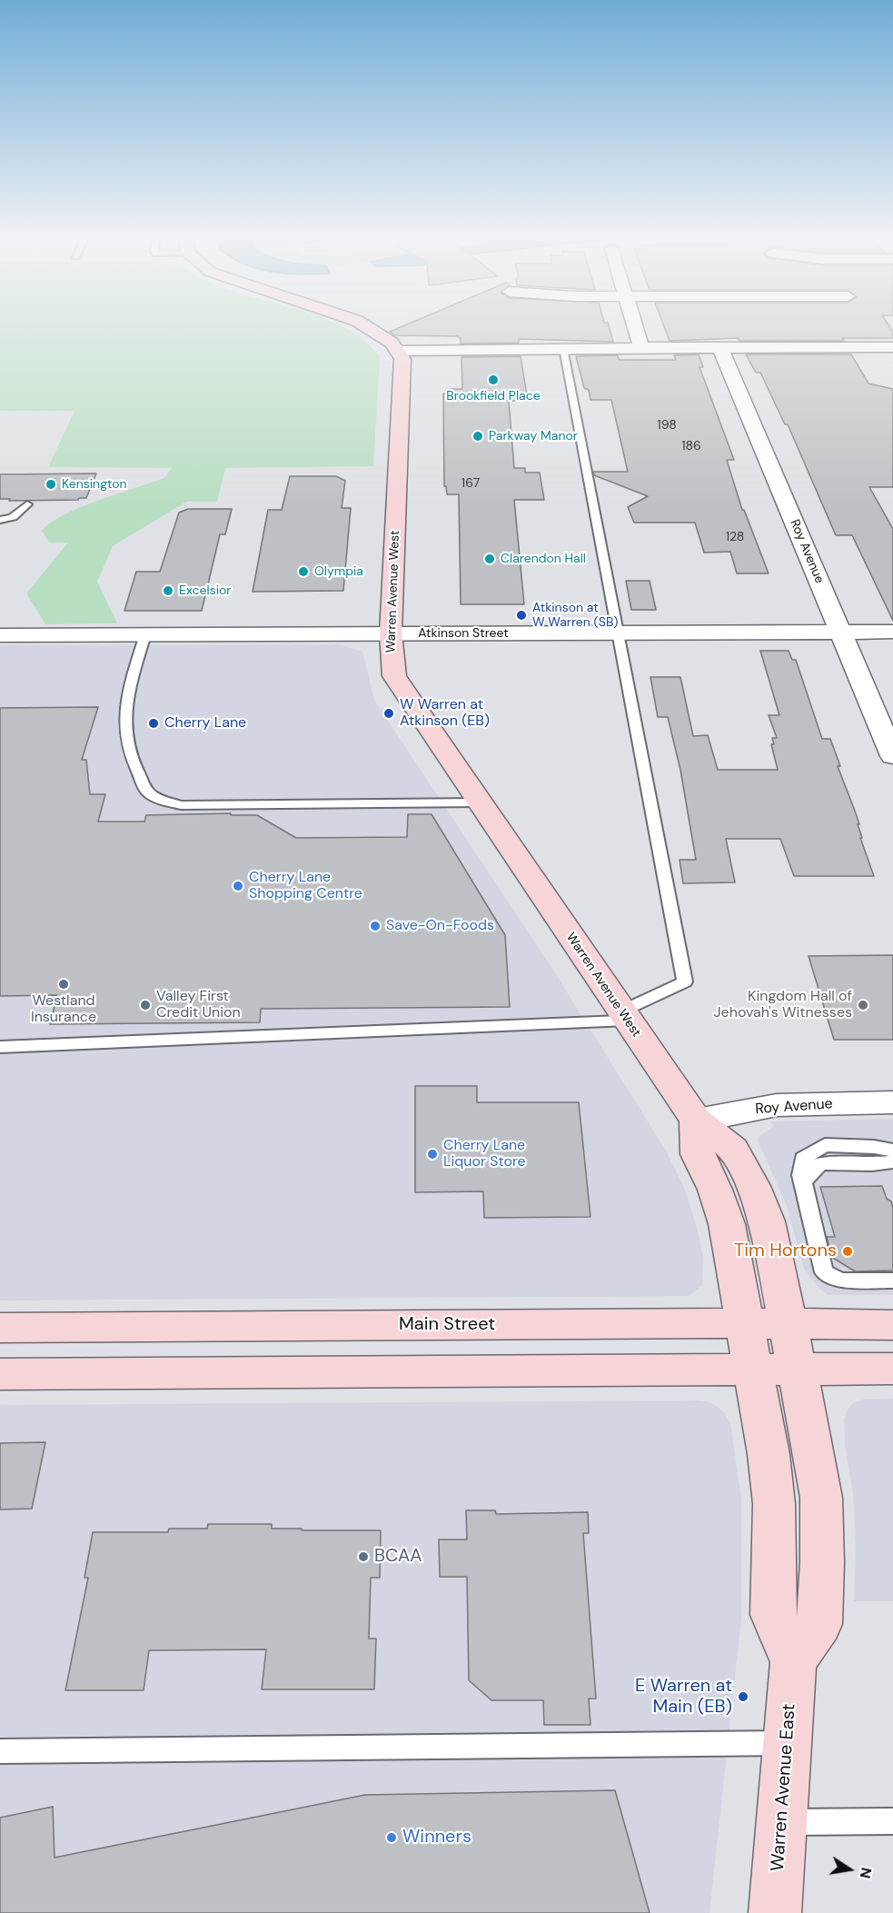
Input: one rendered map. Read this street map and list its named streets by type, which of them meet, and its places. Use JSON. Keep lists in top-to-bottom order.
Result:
{
  "streets": {
    "street": [
      "Roy Avenue",
      "Warren Avenue West",
      "Atkinson Street",
      "Main Street",
      "Warren Avenue East"
    ]
  },
  "crossings": [
    ["Roy Avenue", "Warren Avenue West"],
    ["Roy Avenue", "Atkinson Street"],
    ["Warren Avenue West", "Atkinson Street"],
    ["Warren Avenue West", "Main Street"],
    ["Main Street", "Warren Avenue East"]
  ],
  "places": [
    "Brookfield Place",
    "Parkway Manor",
    "Kensington",
    "Clarendon Hall",
    "Olympia",
    "Excelsior",
    "Atkinson at W Warren (SB)",
    "W Warren at Atkinson (EB)",
    "Cherry Lane",
    "Cherry Lane Shopping Centre",
    "Save-On-Foods",
    "Westland Insurance",
    "Valley First Credit Union",
    "Kingdom Hall of Jehovah's Witnesses",
    "Cherry Lane Liquor Store",
    "Tim Hortons",
    "BCAA",
    "E Warren at Main (EB)",
    "Winners"
  ],
  "house_numbers": [
    "198",
    "186",
    "167",
    "128"
  ],
  "north": "right"
}
